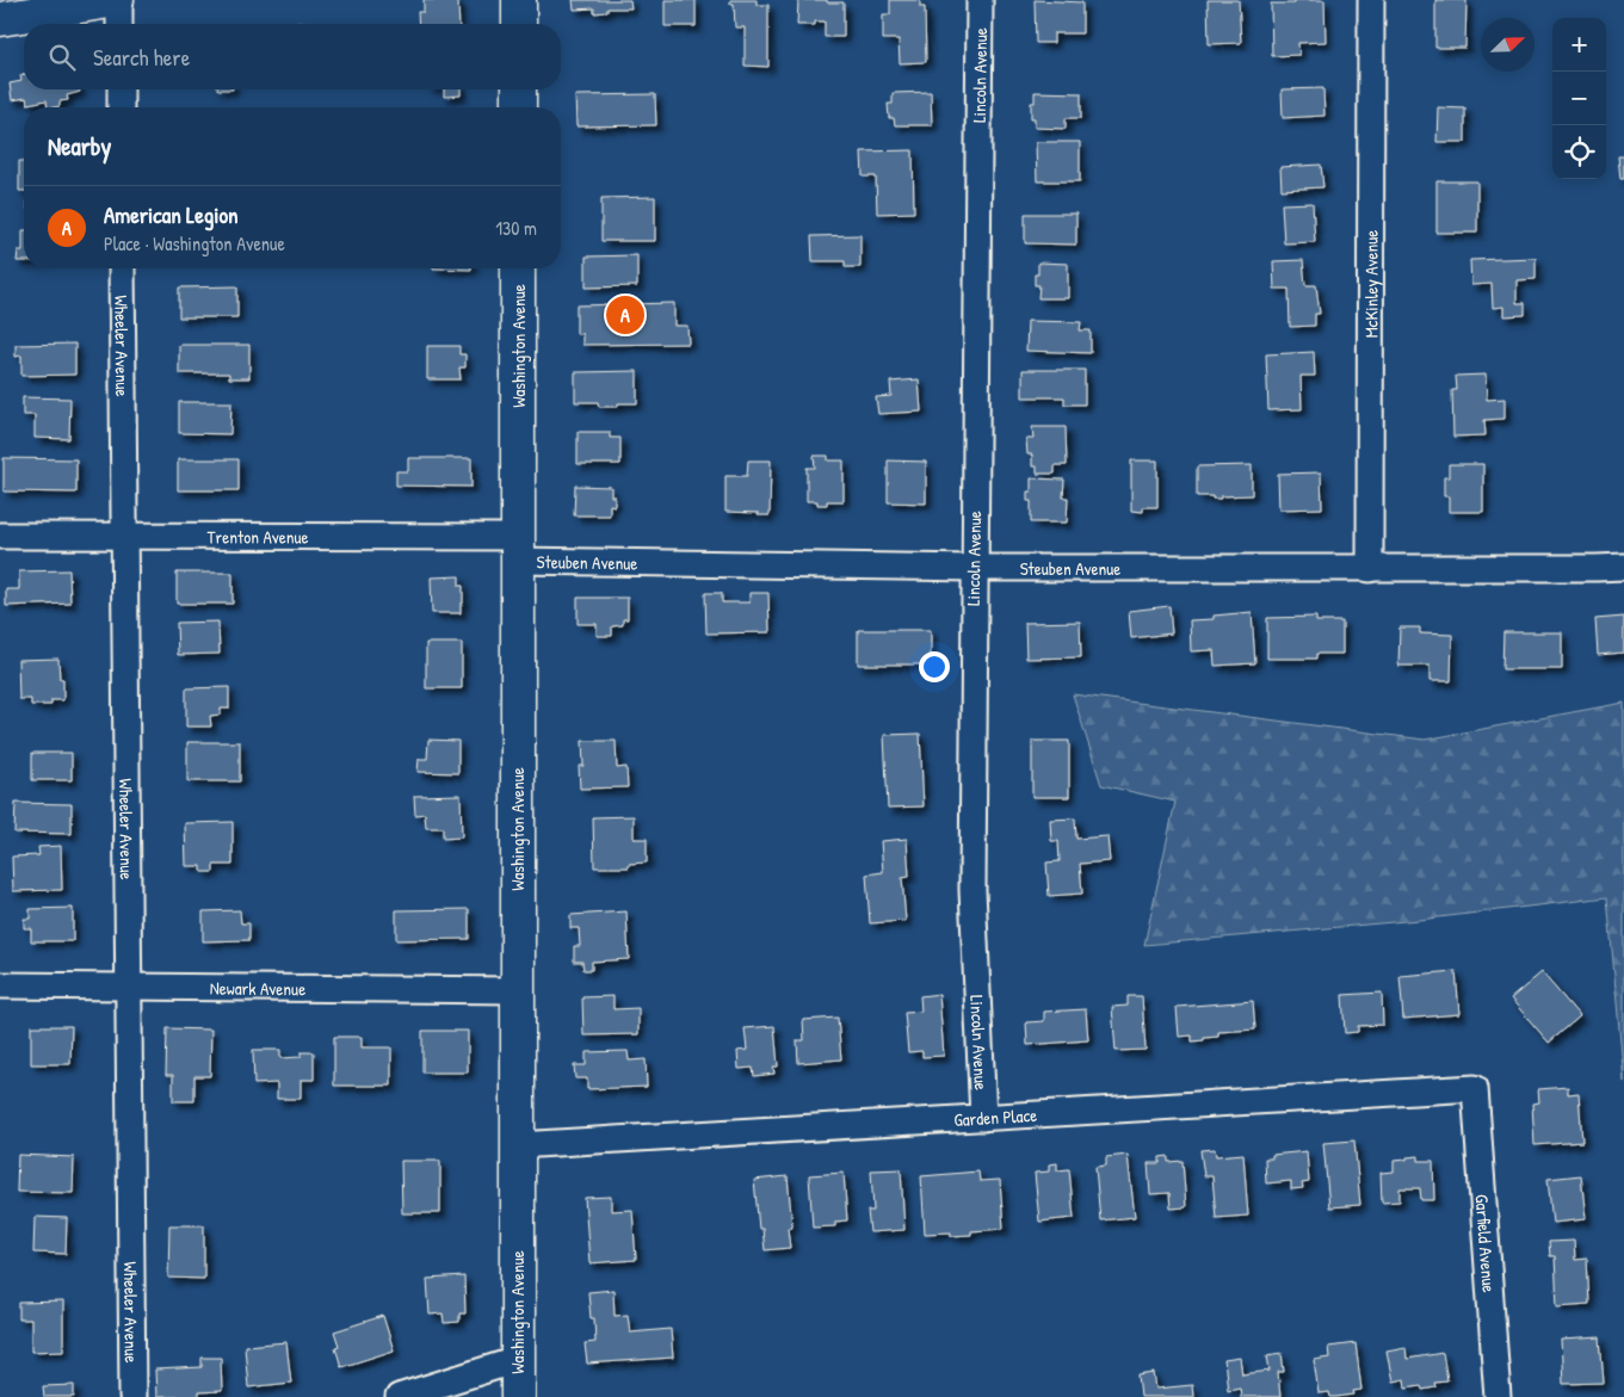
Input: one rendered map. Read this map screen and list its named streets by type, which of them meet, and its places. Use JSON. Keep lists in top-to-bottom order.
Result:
{
  "streets": {
    "main road": ["Washington Avenue"],
    "street": [
      "Lincoln Avenue",
      "McKinley Avenue",
      "Wheeler Avenue",
      "Trenton Avenue",
      "Steuben Avenue",
      "Newark Avenue",
      "Garden Place",
      "Garfield Avenue"
    ]
  },
  "crossings": [
    ["Lincoln Avenue", "Steuben Avenue"],
    ["Lincoln Avenue", "Garden Place"],
    ["McKinley Avenue", "Steuben Avenue"],
    ["Wheeler Avenue", "Trenton Avenue"],
    ["Wheeler Avenue", "Newark Avenue"],
    ["Washington Avenue", "Trenton Avenue"],
    ["Washington Avenue", "Steuben Avenue"],
    ["Washington Avenue", "Newark Avenue"],
    ["Washington Avenue", "Garden Place"],
    ["Trenton Avenue", "Steuben Avenue"],
    ["Garden Place", "Garfield Avenue"]
  ],
  "north": "top right",
  "page": {
    "map_buttons": ["+", "−"],
    "search": "Search here",
    "heading": "Nearby",
    "list": [
      {
        "mark": "A",
        "name": "American Legion",
        "note": "Place · Washington Avenue",
        "value": "130 m"
      }
    ],
    "pins": "A"
  }
}
